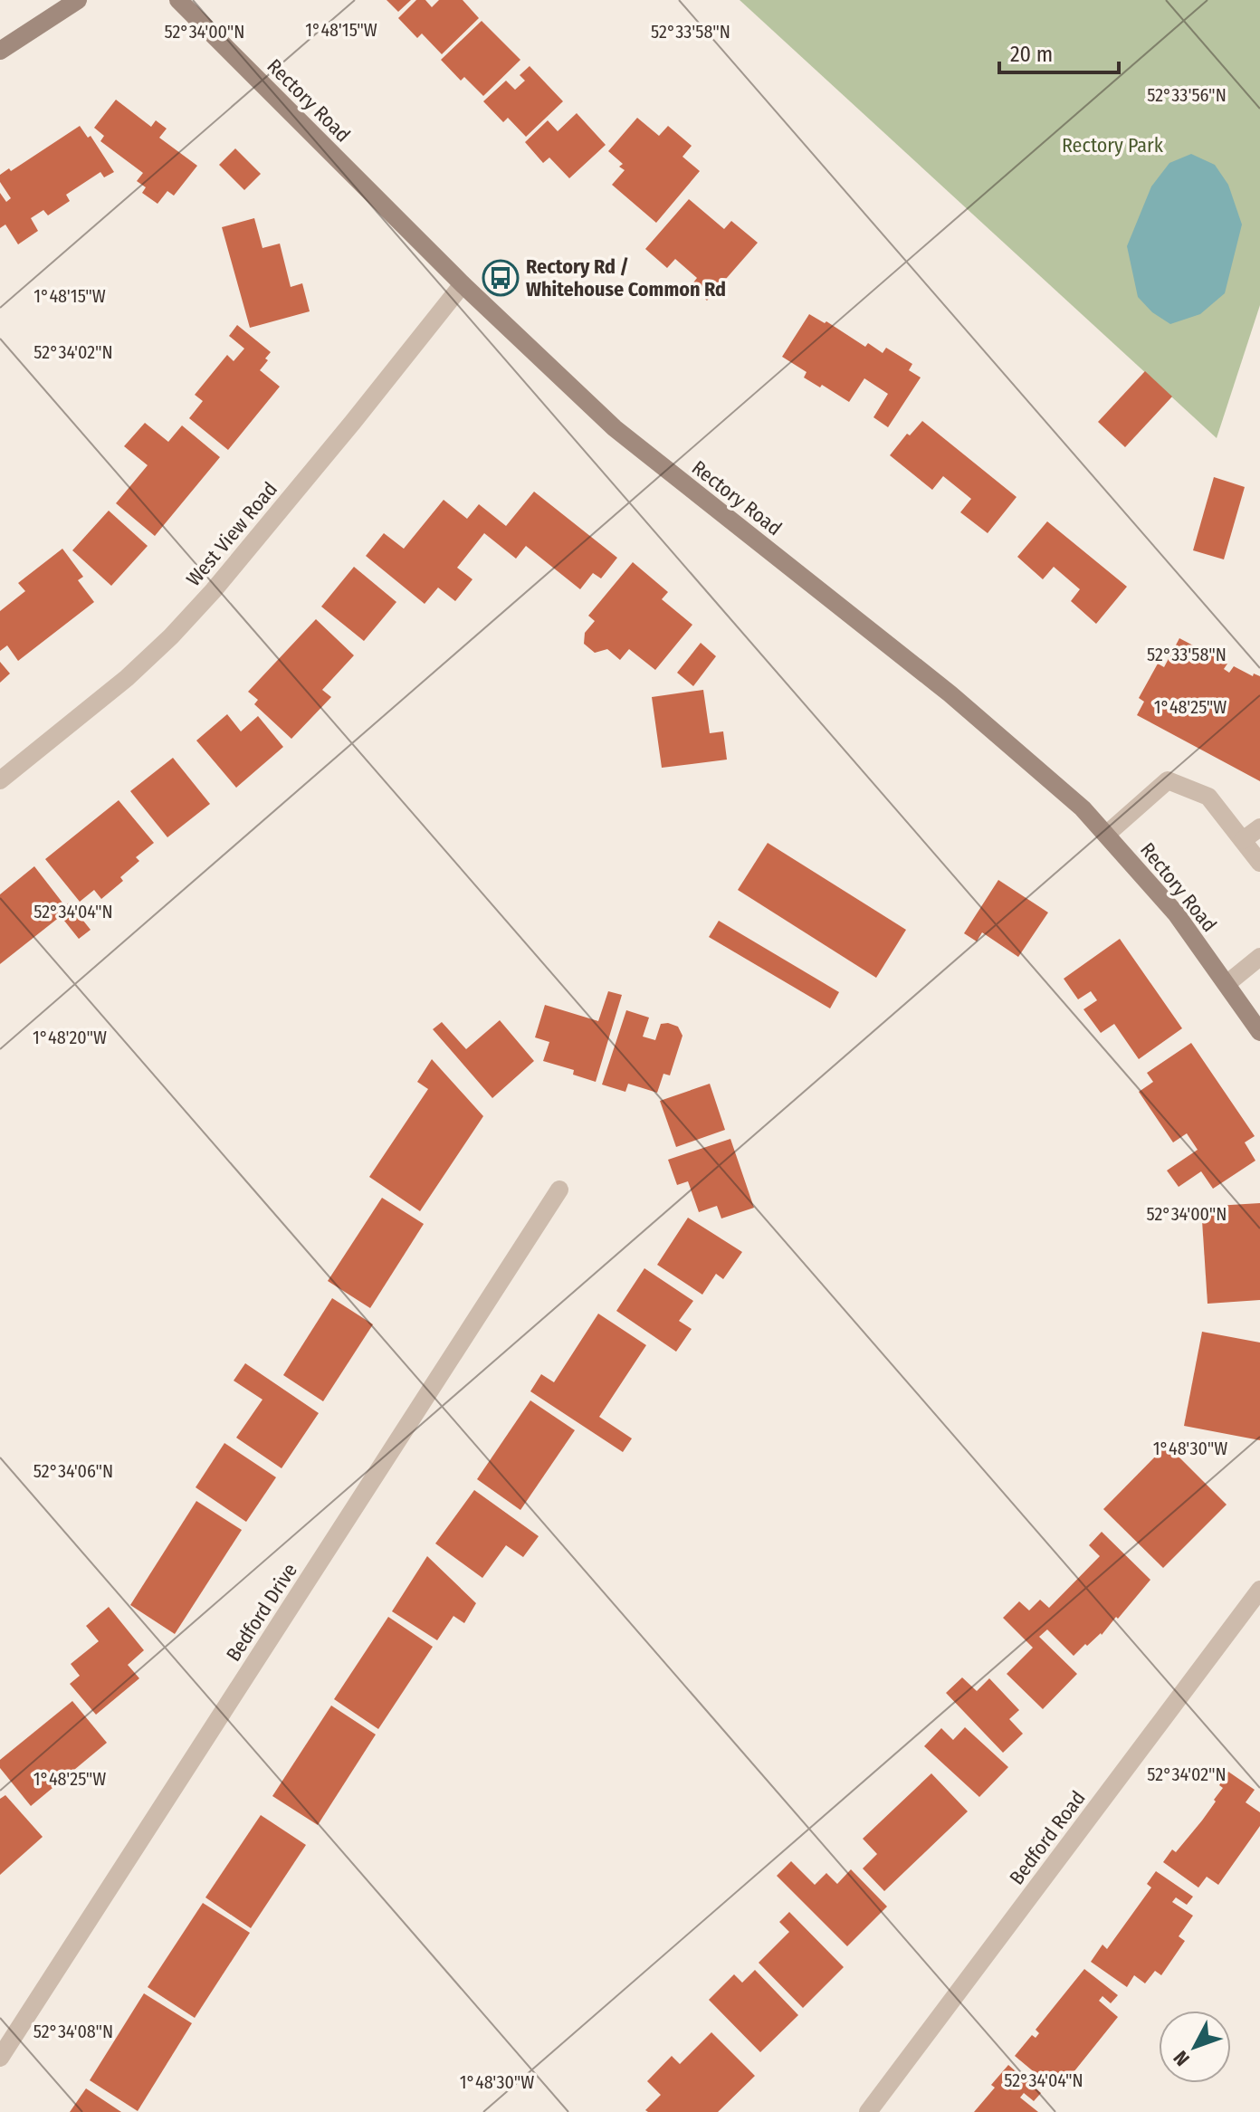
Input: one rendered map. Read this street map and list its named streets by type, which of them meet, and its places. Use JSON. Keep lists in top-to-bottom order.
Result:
{
  "streets": {
    "street": [
      "Rectory Road",
      "West View Road",
      "Bedford Drive",
      "Bedford Road"
    ]
  },
  "crossings": [
    ["Rectory Road", "West View Road"]
  ],
  "parks": ["Rectory Park"],
  "places": {
    "bus stop": ["Rectory Rd / Whitehouse Common Rd"]
  },
  "scale_bar": "20 m",
  "north": "bottom left",
  "coordinates": [
    "1°48'15\"W",
    "52°34'00\"N",
    "52°33'58\"N",
    "52°33'56\"N",
    "52°34'02\"N",
    "1°48'25\"W",
    "52°34'04\"N",
    "1°48'20\"W",
    "1°48'30\"W",
    "52°34'06\"N",
    "52°34'08\"N"
  ]
}
